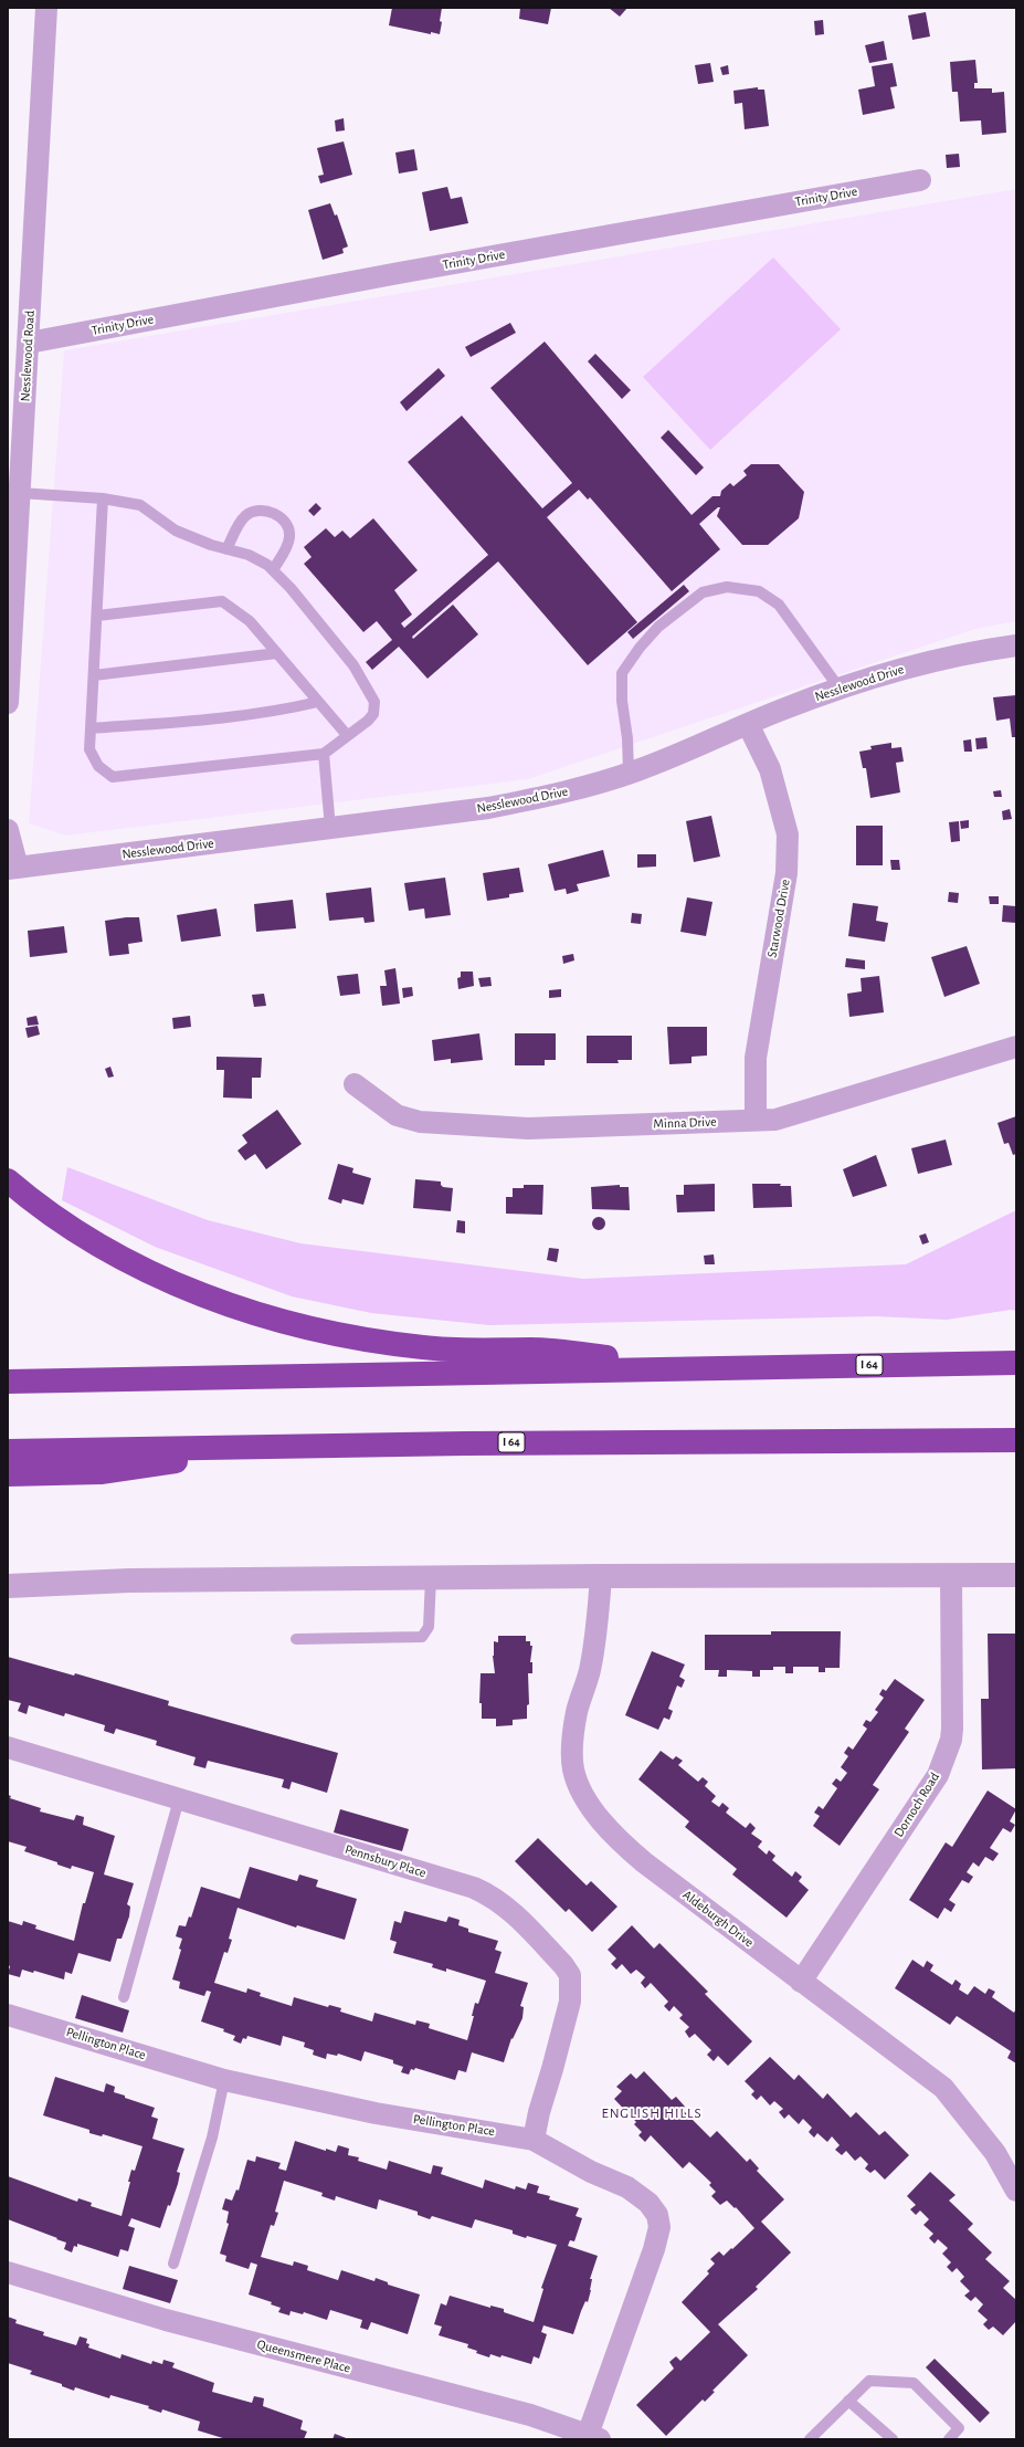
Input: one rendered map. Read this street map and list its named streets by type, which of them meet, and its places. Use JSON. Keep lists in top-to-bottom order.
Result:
{
  "streets": {
    "highway": ["I 64"],
    "street": [
      "Trinity Drive",
      "Nesslewood Road",
      "Nesslewood Drive",
      "Starwood Drive",
      "Minna Drive",
      "Dornoch Road",
      "Pennsbury Place",
      "Aldeburgh Drive",
      "Pellington Place",
      "Queensmere Place"
    ]
  },
  "crossings": [
    ["Trinity Drive", "Nesslewood Road"],
    ["Nesslewood Drive", "Starwood Drive"],
    ["Starwood Drive", "Minna Drive"],
    ["Dornoch Road", "Aldeburgh Drive"],
    ["Pennsbury Place", "Pellington Place"],
    ["Pellington Place", "Queensmere Place"]
  ],
  "districts": ["ENGLISH HILLS"]
}
